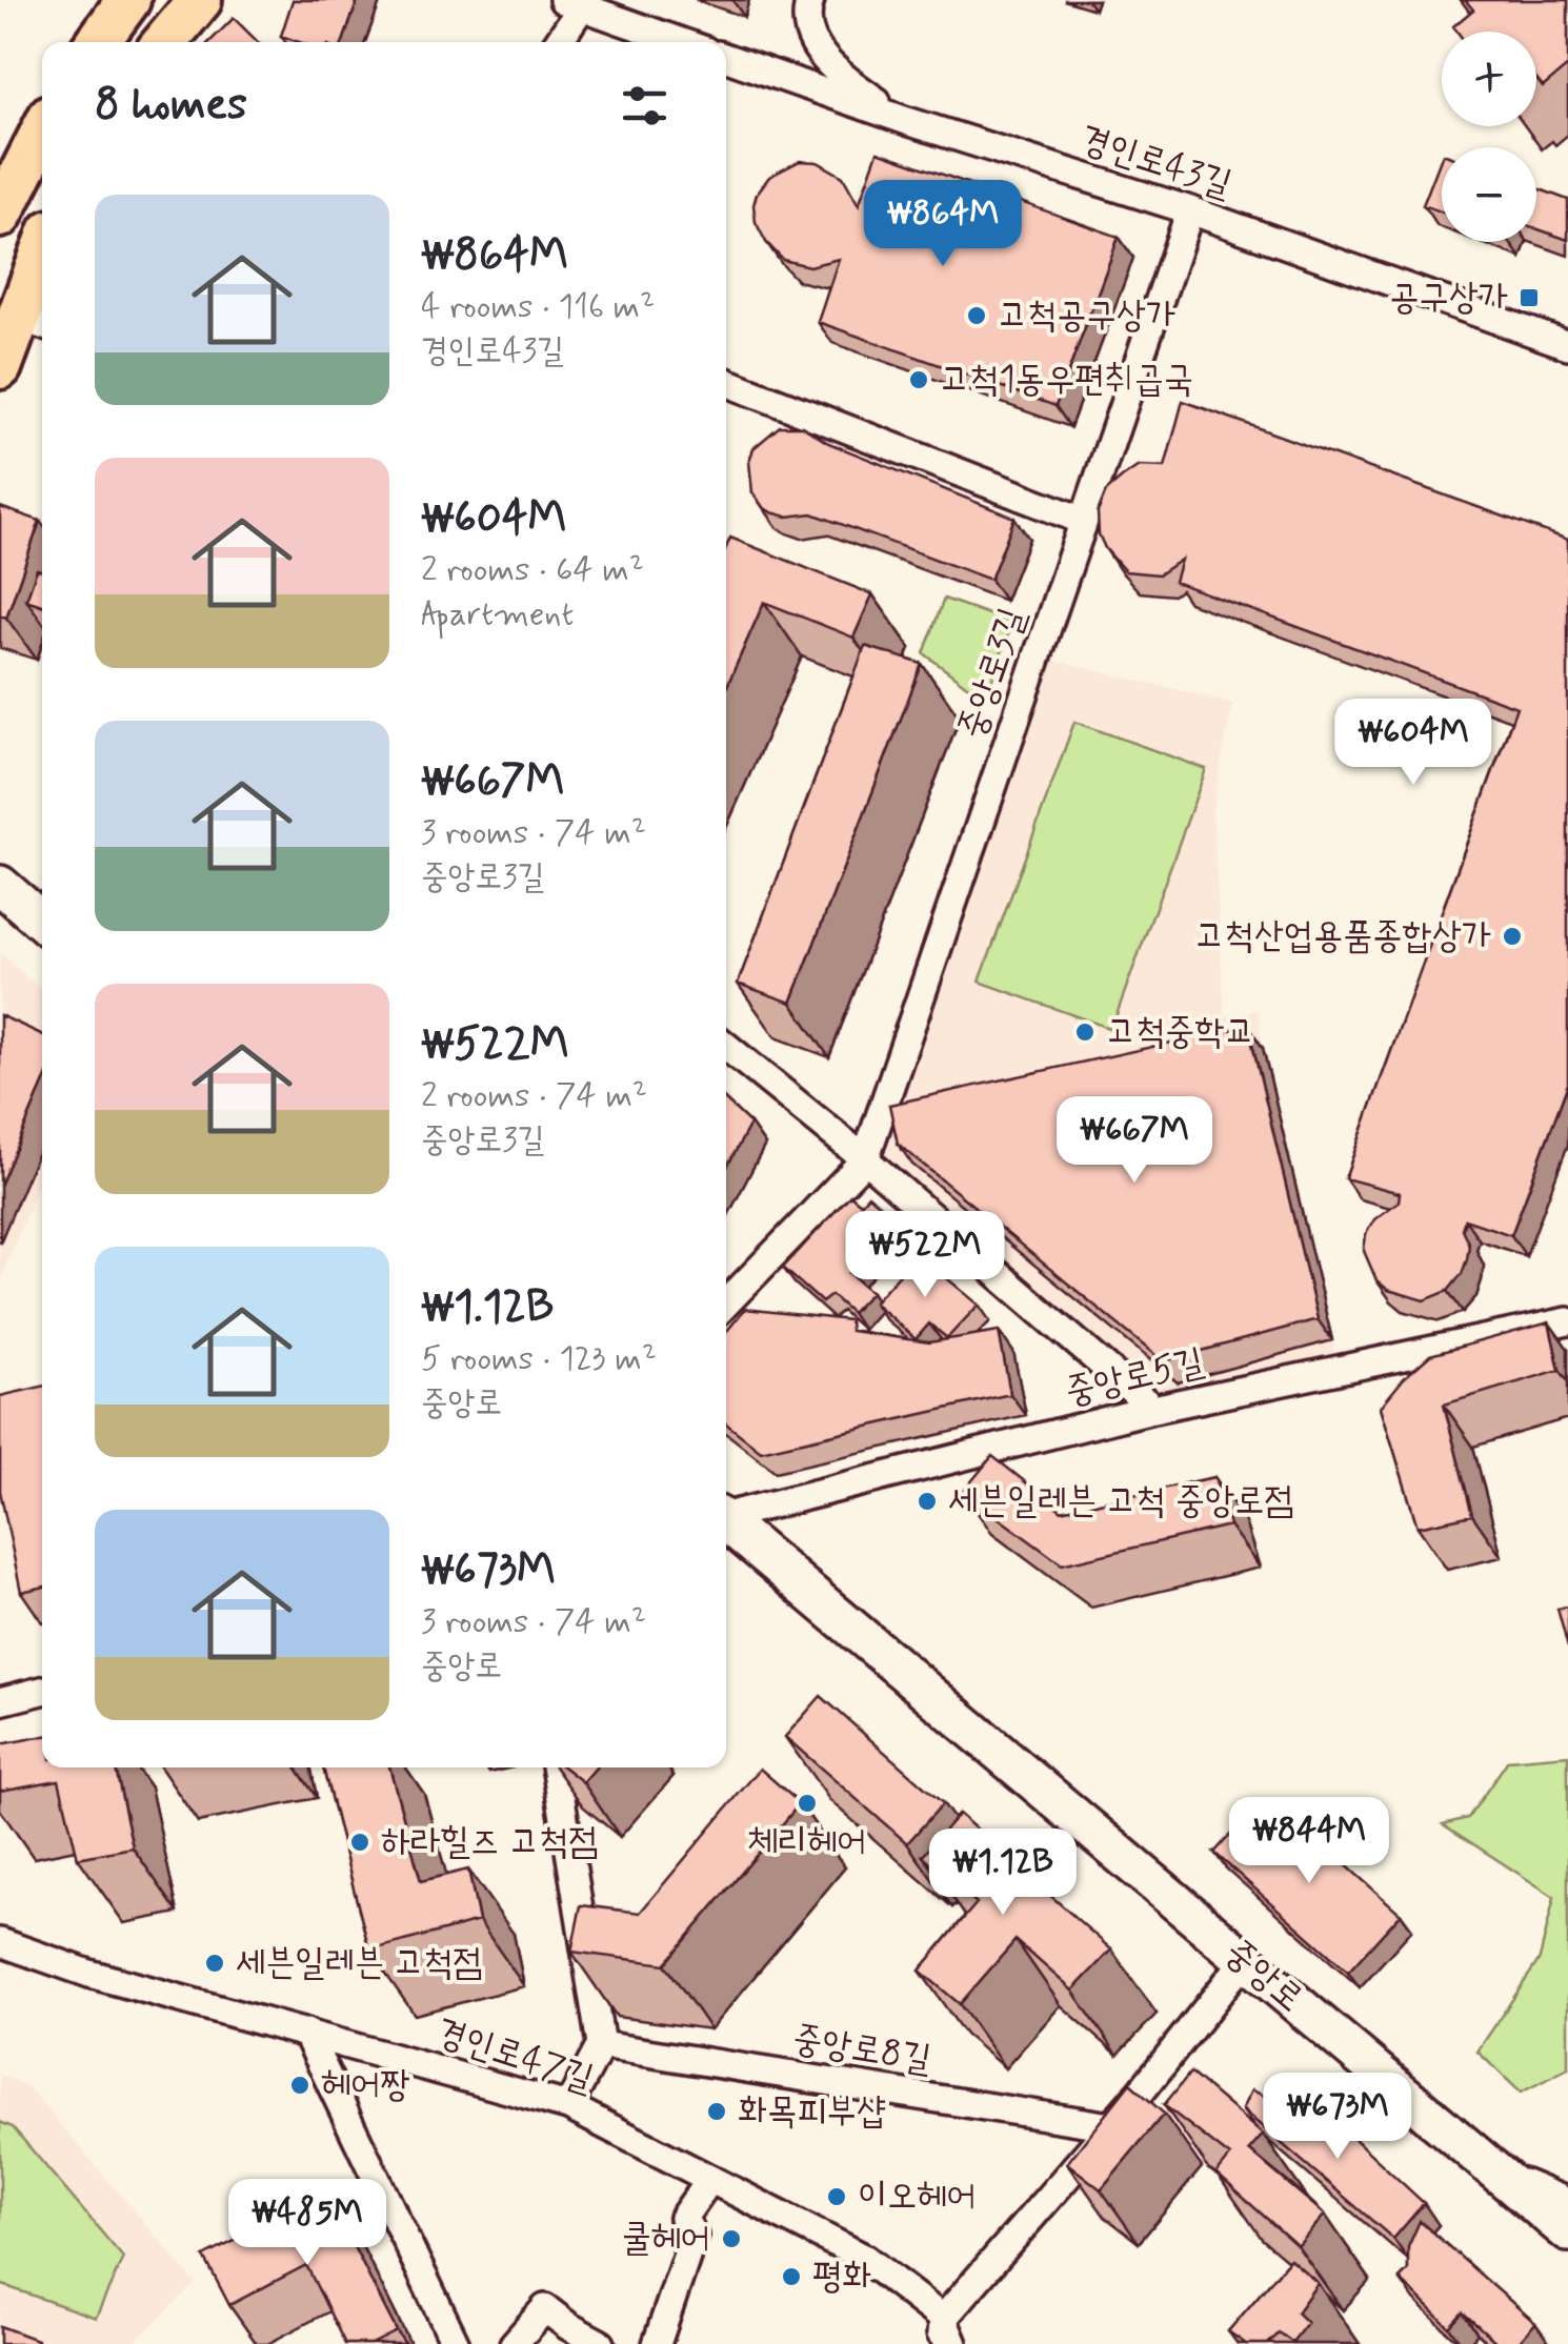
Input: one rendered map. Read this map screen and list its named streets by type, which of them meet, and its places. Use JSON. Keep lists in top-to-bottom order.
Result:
{
  "streets": {
    "main road": ["중앙로"],
    "street": [
      "경인로43길",
      "중앙로3길",
      "중앙로5길",
      "중앙로8길",
      "경인로47길"
    ]
  },
  "crossings": [
    ["경인로43길", "중앙로3길"]
  ],
  "places": {
    "transit": ["공구상가"],
    "other": [
      "고척공구상가",
      "고척1동우편취급국",
      "고척산업용품종합상가",
      "고척중학교",
      "세븐일레븐 고척 중앙로점",
      "체리헤어",
      "하라힐즈 고척점",
      "세븐일레븐 고척점",
      "헤어짱",
      "화목피부샵",
      "이오헤어",
      "쿨헤어",
      "평화"
    ]
  },
  "page": {
    "map_buttons": ["+", "−"],
    "heading": "8 homes",
    "list": [
      {
        "name": "₩864M",
        "note": "4 rooms · 116 m² · 경인로43길"
      },
      {
        "name": "₩604M",
        "note": "2 rooms · 64 m² · Apartment"
      },
      {
        "name": "₩667M",
        "note": "3 rooms · 74 m² · 중앙로3길"
      },
      {
        "name": "₩522M",
        "note": "2 rooms · 74 m² · 중앙로3길"
      },
      {
        "name": "₩1.12B",
        "note": "5 rooms · 123 m² · 중앙로"
      },
      {
        "name": "₩673M",
        "note": "3 rooms · 74 m² · 중앙로"
      }
    ],
    "price": [
      "₩864M",
      "₩604M",
      "₩667M",
      "₩522M",
      "₩844M",
      "₩1.12B",
      "₩673M",
      "₩485M"
    ]
  }
}
